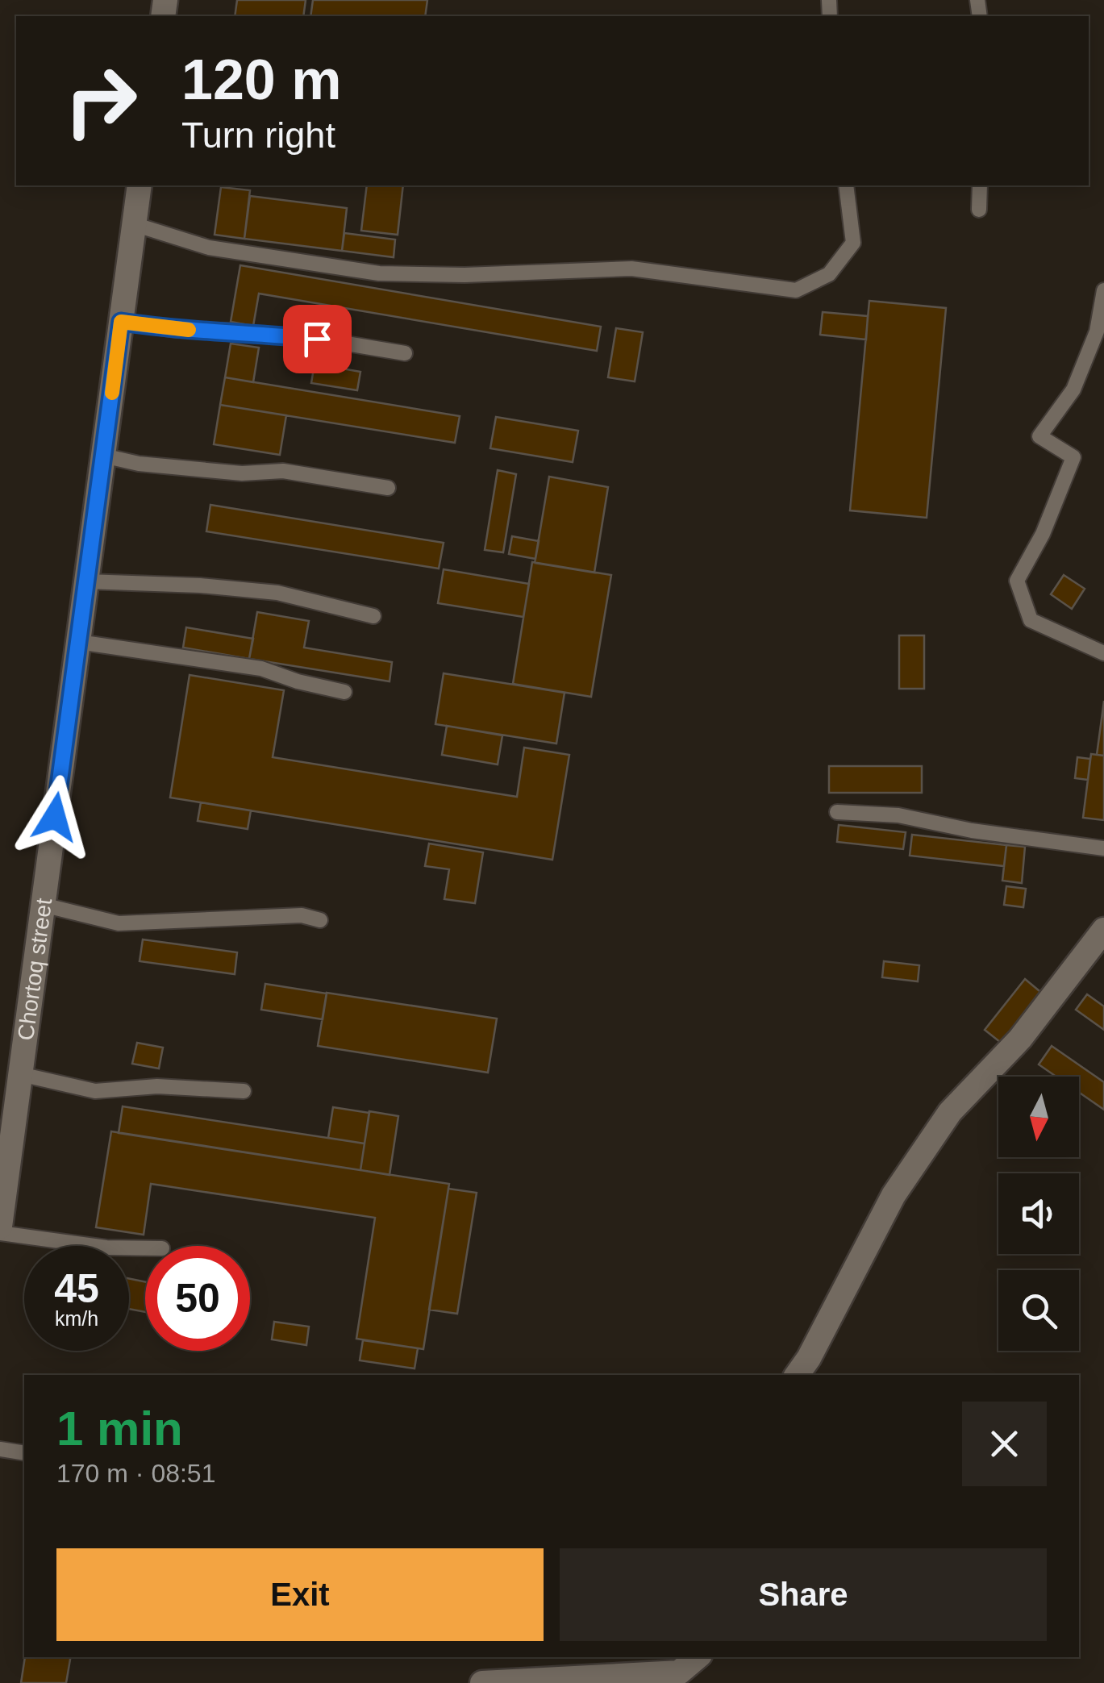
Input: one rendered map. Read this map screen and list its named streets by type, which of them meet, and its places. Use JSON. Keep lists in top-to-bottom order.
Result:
{
  "streets": {
    "main road": ["Chortoq street"]
  },
  "north": "bottom",
  "page": {
    "turn": ["120 m", "Turn right"],
    "speed": "45 km/h",
    "limit": "50",
    "heading": ["1 min", "170 m · 08:51"],
    "buttons": ["Exit", "Share"]
  }
}
